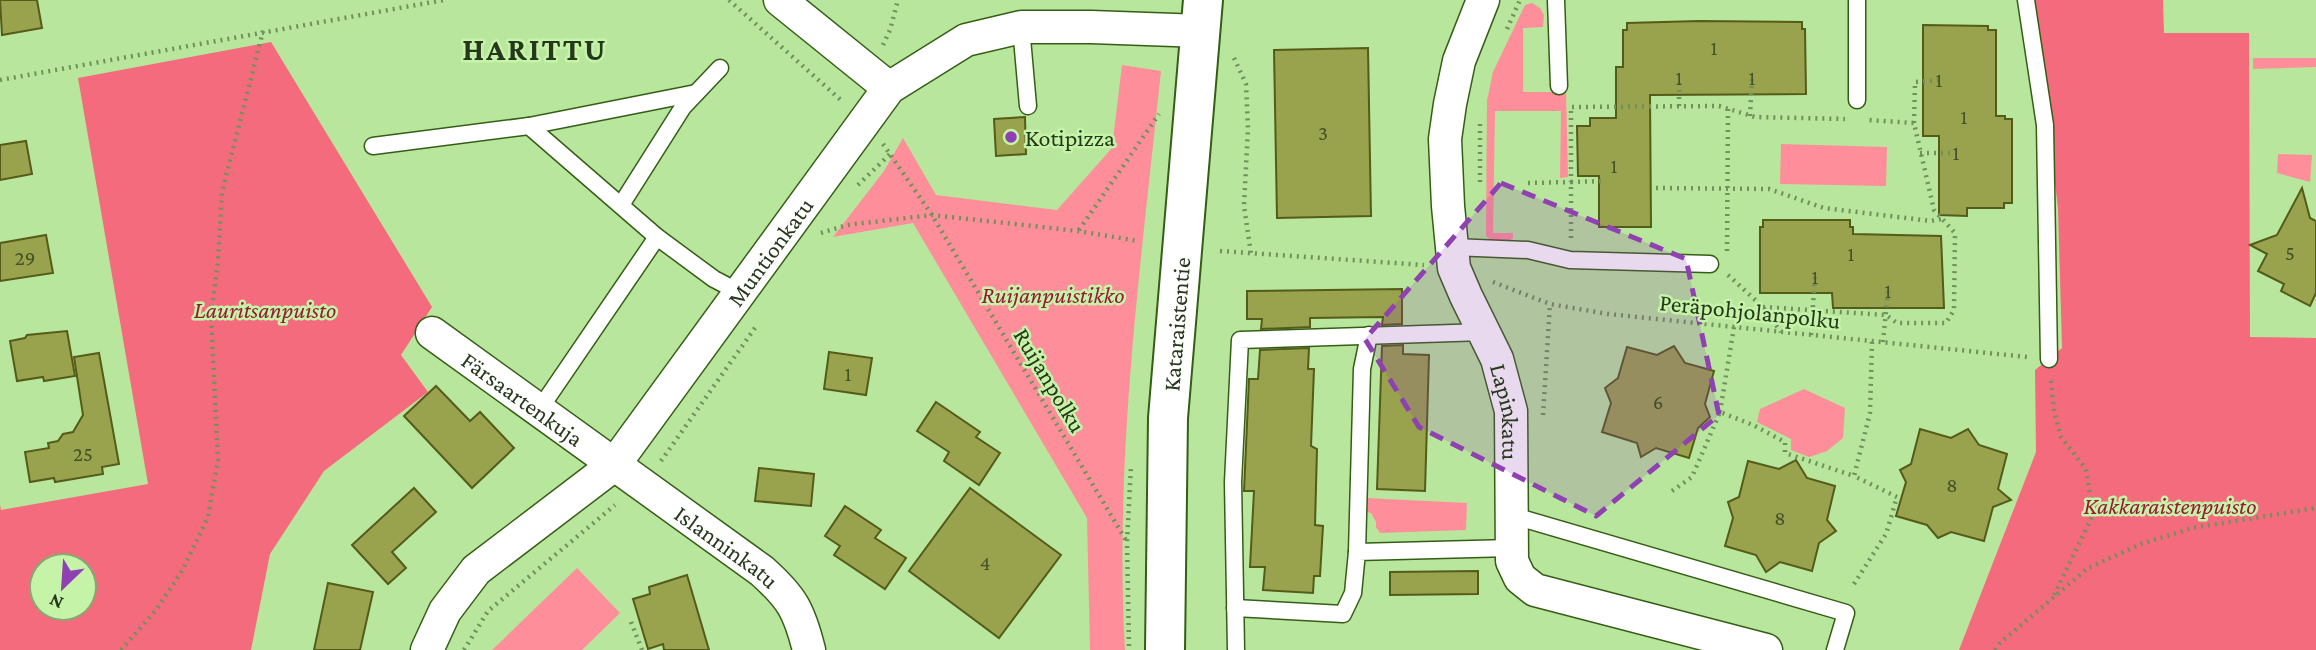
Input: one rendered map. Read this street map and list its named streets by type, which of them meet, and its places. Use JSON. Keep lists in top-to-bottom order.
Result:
{
  "streets": {
    "street": [
      "Muntionkatu",
      "Kataraistentie",
      "Färsaartenkuja",
      "Lapinkatu",
      "Islanninkatu"
    ],
    "path": ["Peräpohjolanpolku", "Ruijanpolku"]
  },
  "crossings": [
    ["Muntionkatu", "Kataraistentie"],
    ["Muntionkatu", "Färsaartenkuja"],
    ["Muntionkatu", "Islanninkatu"],
    ["Peräpohjolanpolku", "Lapinkatu"],
    ["Färsaartenkuja", "Islanninkatu"]
  ],
  "districts": ["HARITTU"],
  "parks": ["Ruijanpuistikko", "Lauritsanpuisto", "Kakkaraistenpuisto"],
  "places": ["Kotipizza"],
  "house_numbers": [
    "1",
    "1",
    "1",
    "1",
    "1",
    "3",
    "1",
    "1",
    "5",
    "1",
    "29",
    "1",
    "1",
    "1",
    "6",
    "25",
    "8",
    "8",
    "4"
  ],
  "north": "bottom left"
}
